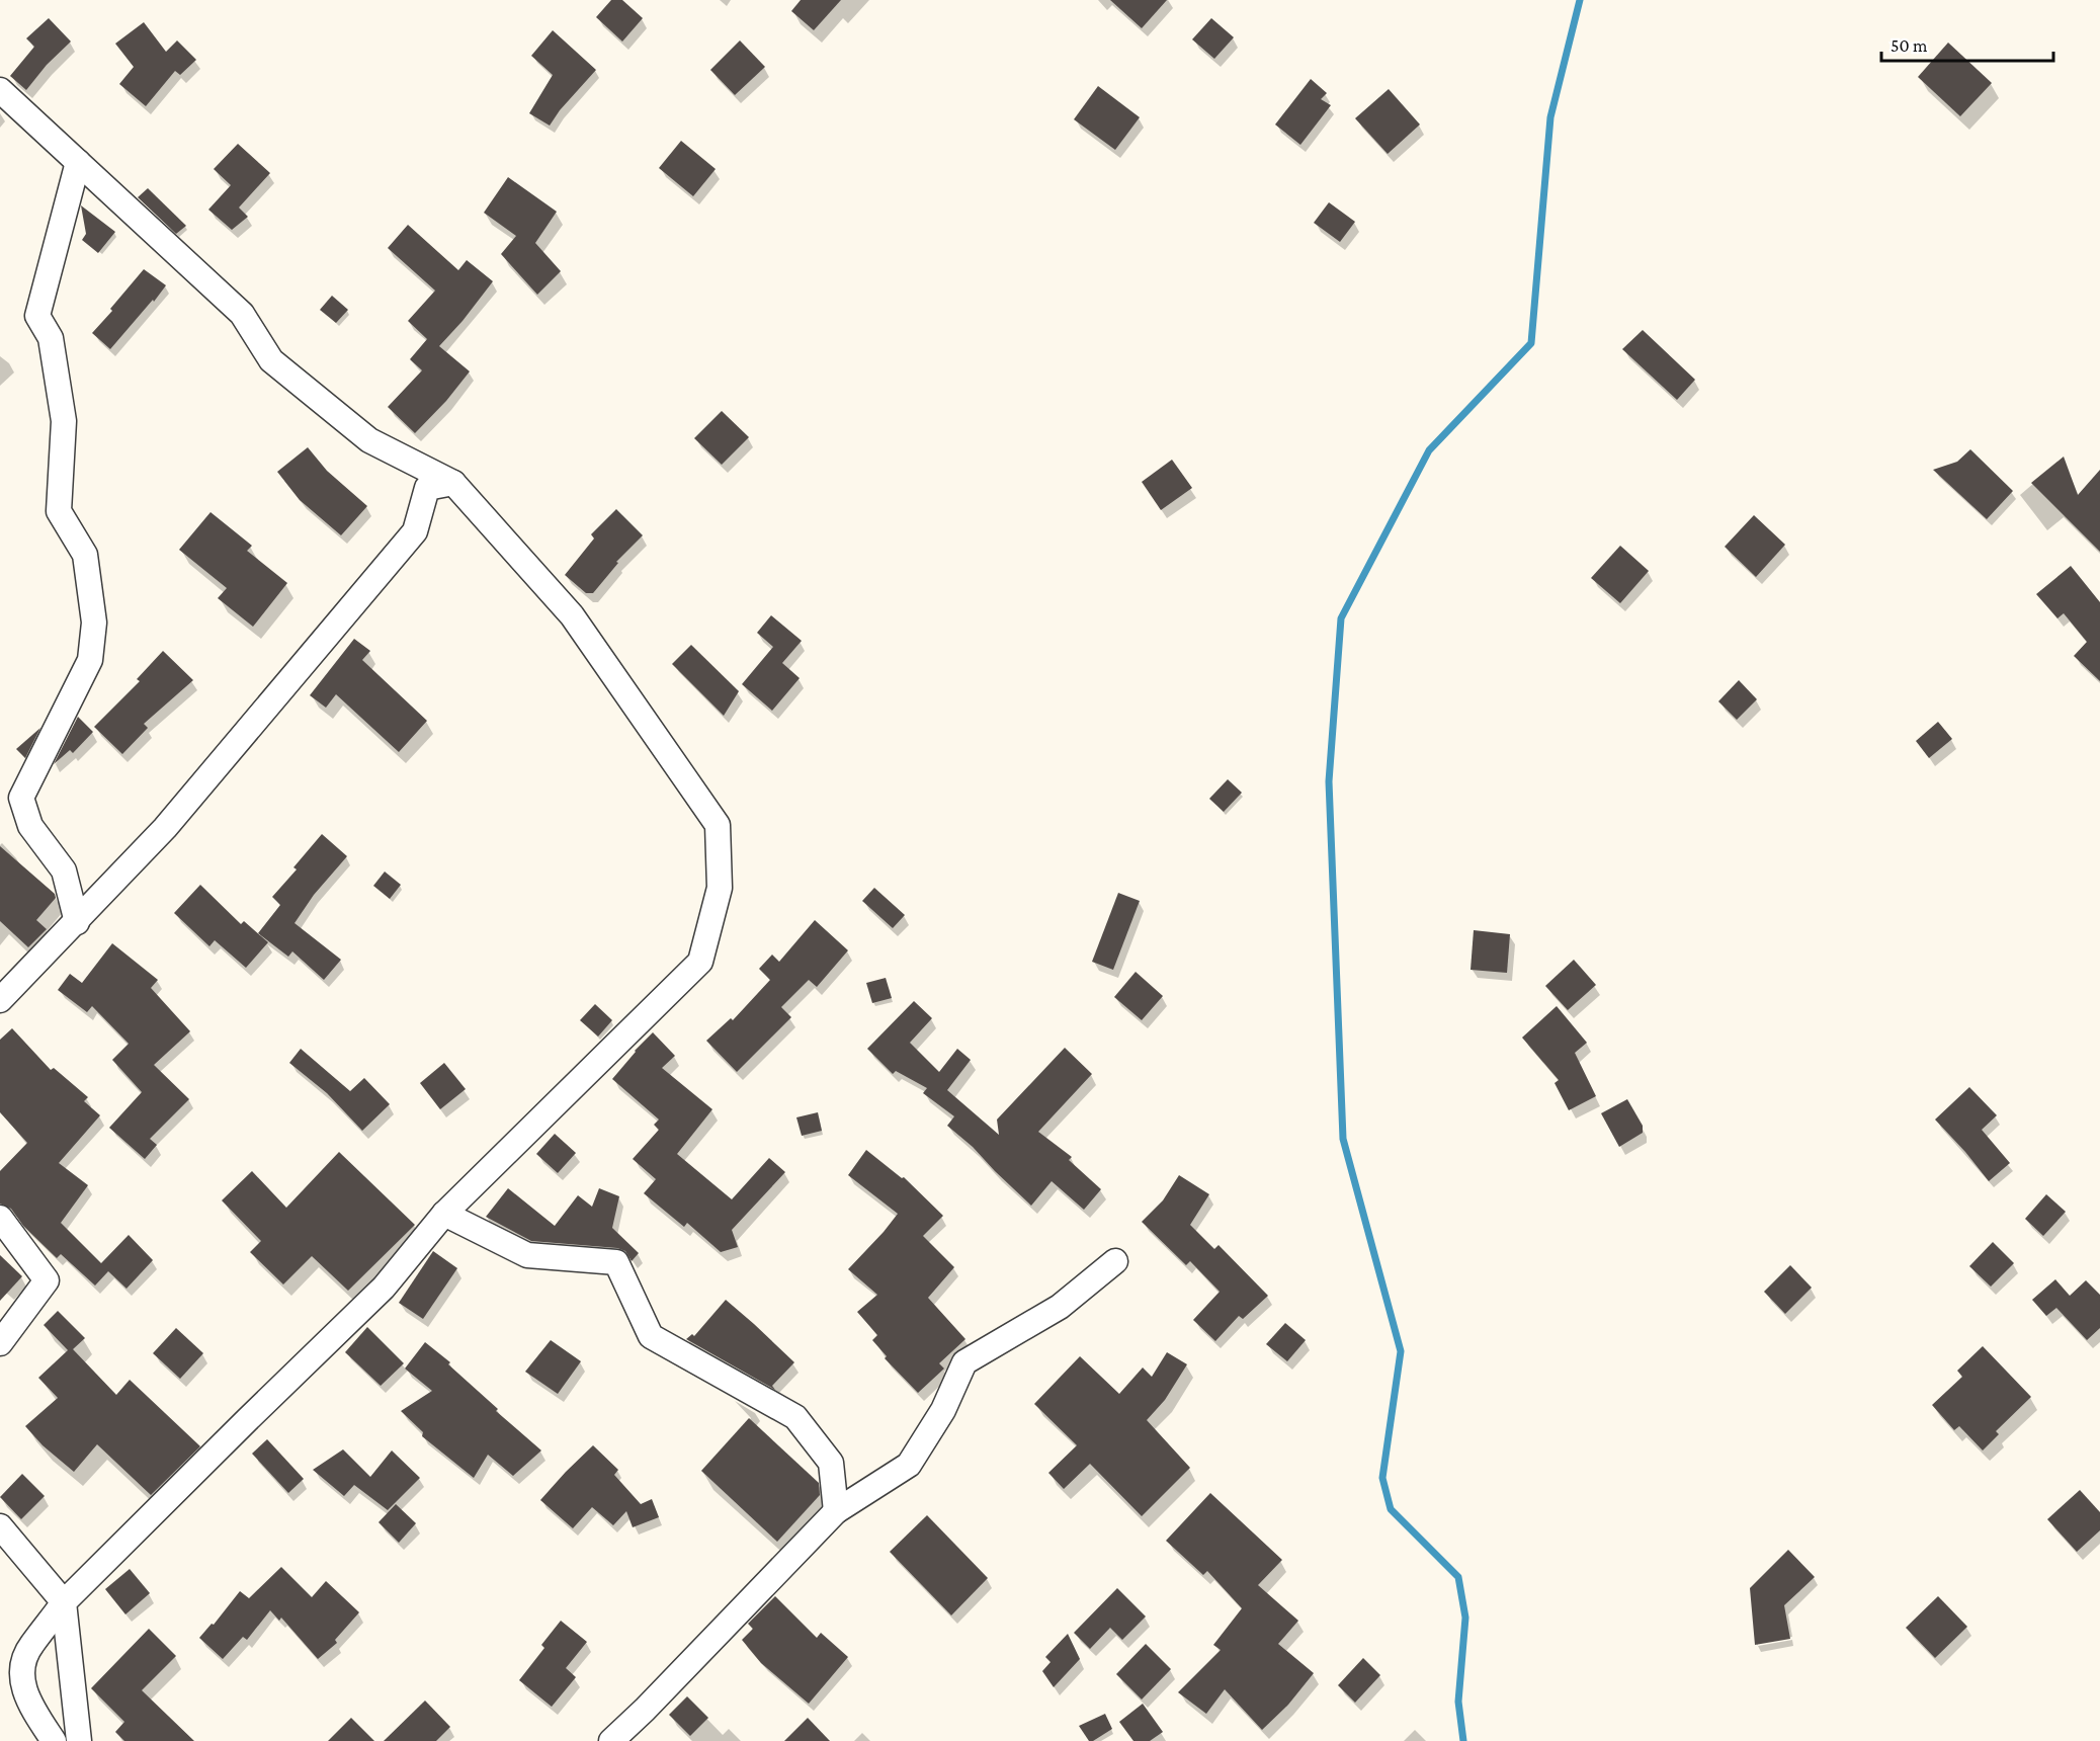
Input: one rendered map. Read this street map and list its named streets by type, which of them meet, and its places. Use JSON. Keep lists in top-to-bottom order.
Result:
{
  "scale_bar": "50 m"
}
